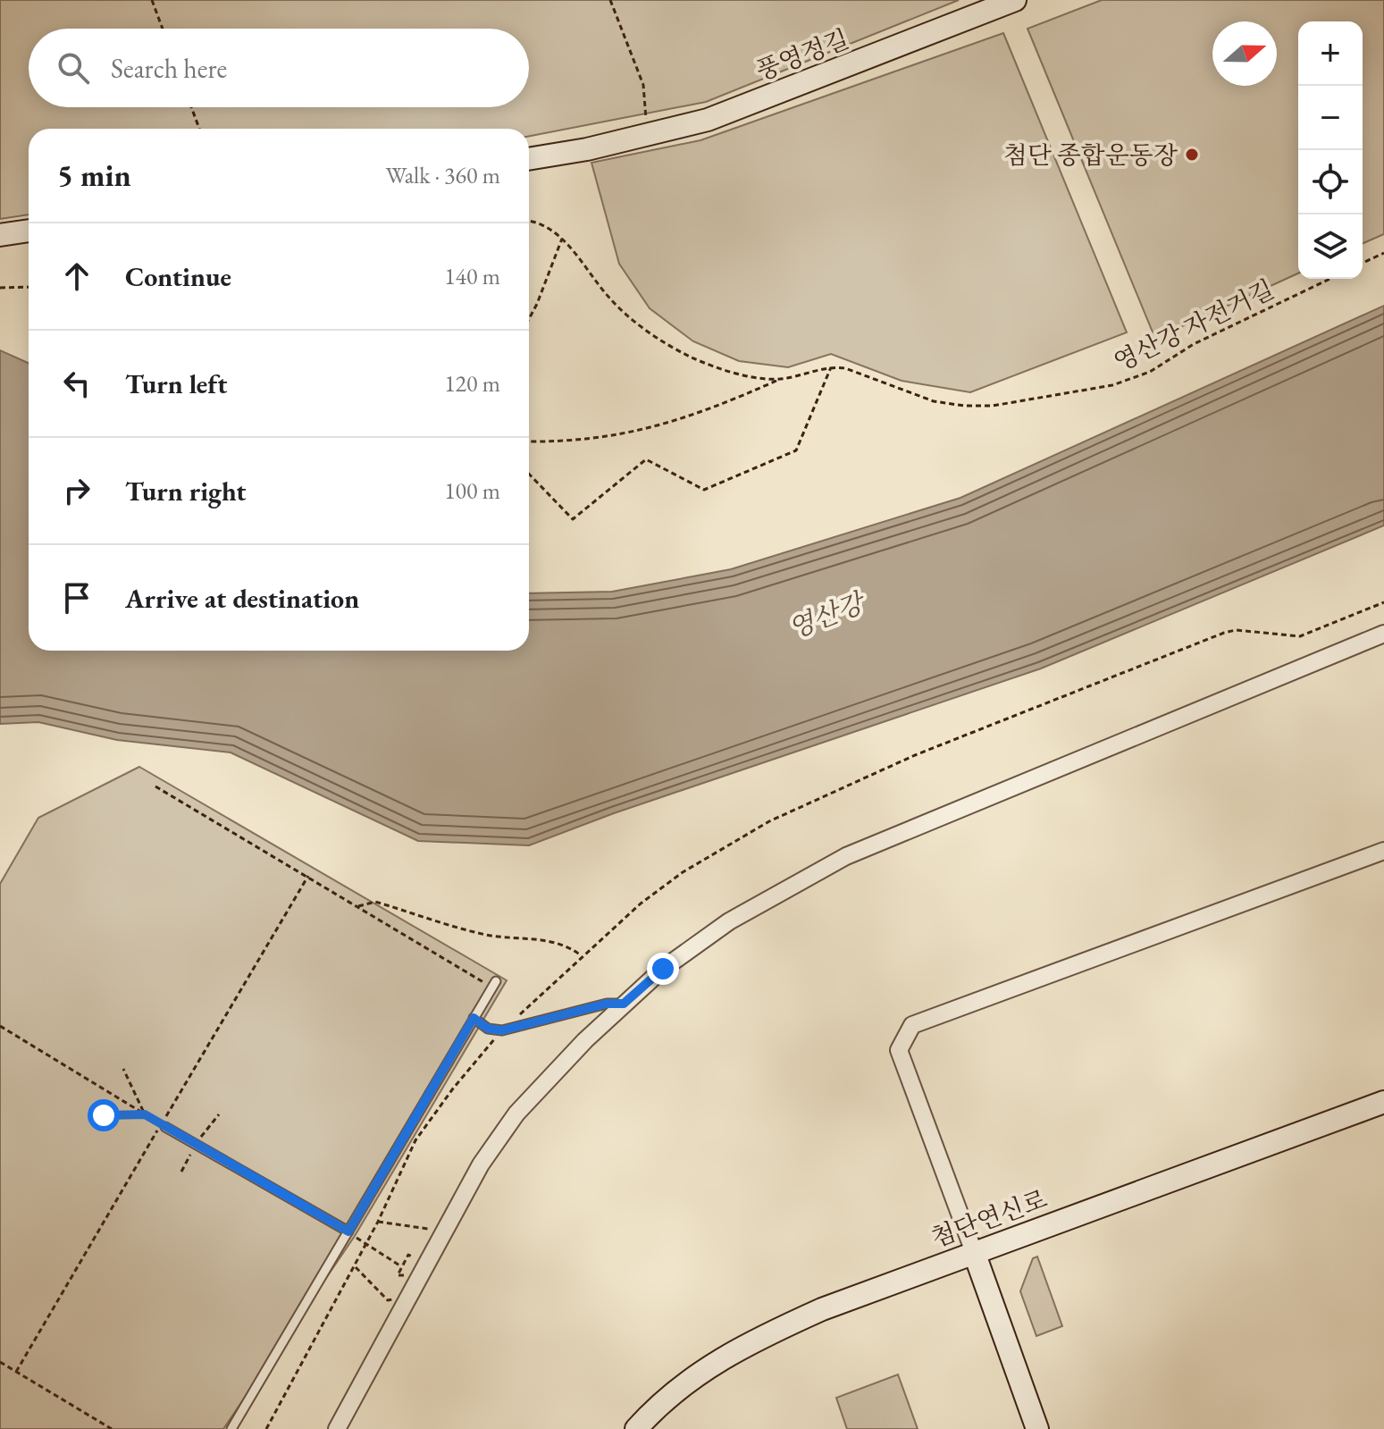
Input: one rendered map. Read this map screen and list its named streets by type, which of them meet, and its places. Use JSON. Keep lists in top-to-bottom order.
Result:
{
  "streets": {
    "street": ["풍영정길", "첨단연신로"],
    "path": ["영산강 자전거길"]
  },
  "water": ["영산강"],
  "places": ["첨단 종합운동장"],
  "north": "right",
  "page": {
    "map_buttons": ["+", "−"],
    "search": "Search here",
    "heading": ["5 min", "Walk · 360 m"],
    "list": [
      ["Continue", "140 m"],
      ["Turn left", "120 m"],
      ["Turn right", "100 m"],
      "Arrive at destination"
    ]
  }
}
